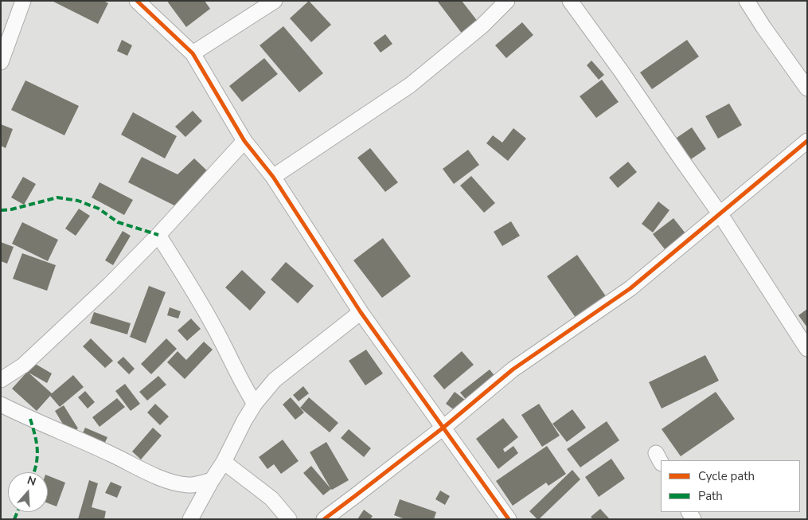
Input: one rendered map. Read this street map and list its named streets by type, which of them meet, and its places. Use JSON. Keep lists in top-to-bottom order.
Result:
{
  "legend": ["Cycle path", "Path"],
  "north": "top"
}
